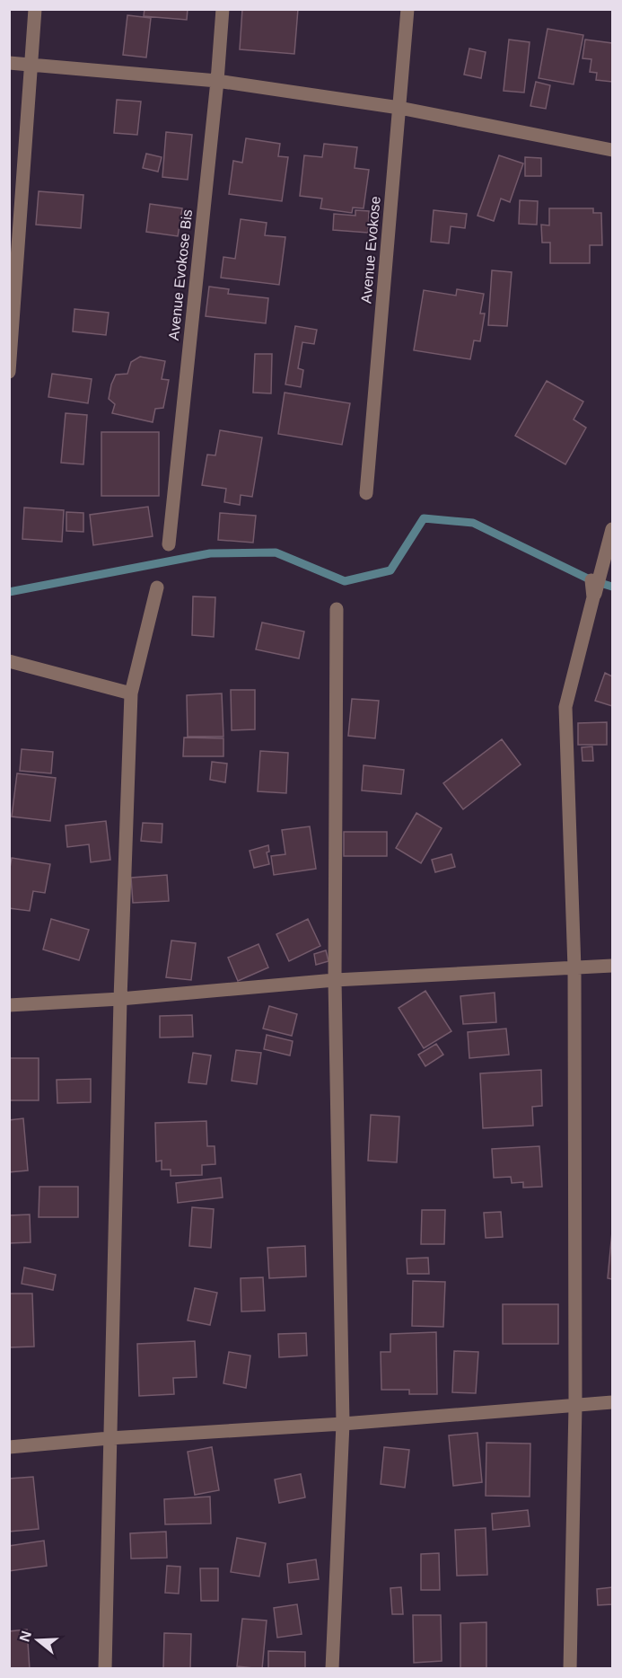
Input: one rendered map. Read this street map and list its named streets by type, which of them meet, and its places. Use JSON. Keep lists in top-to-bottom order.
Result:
{
  "streets": {
    "street": ["Avenue Evokose", "Avenue Evokose Bis"]
  },
  "north": "left"
}
